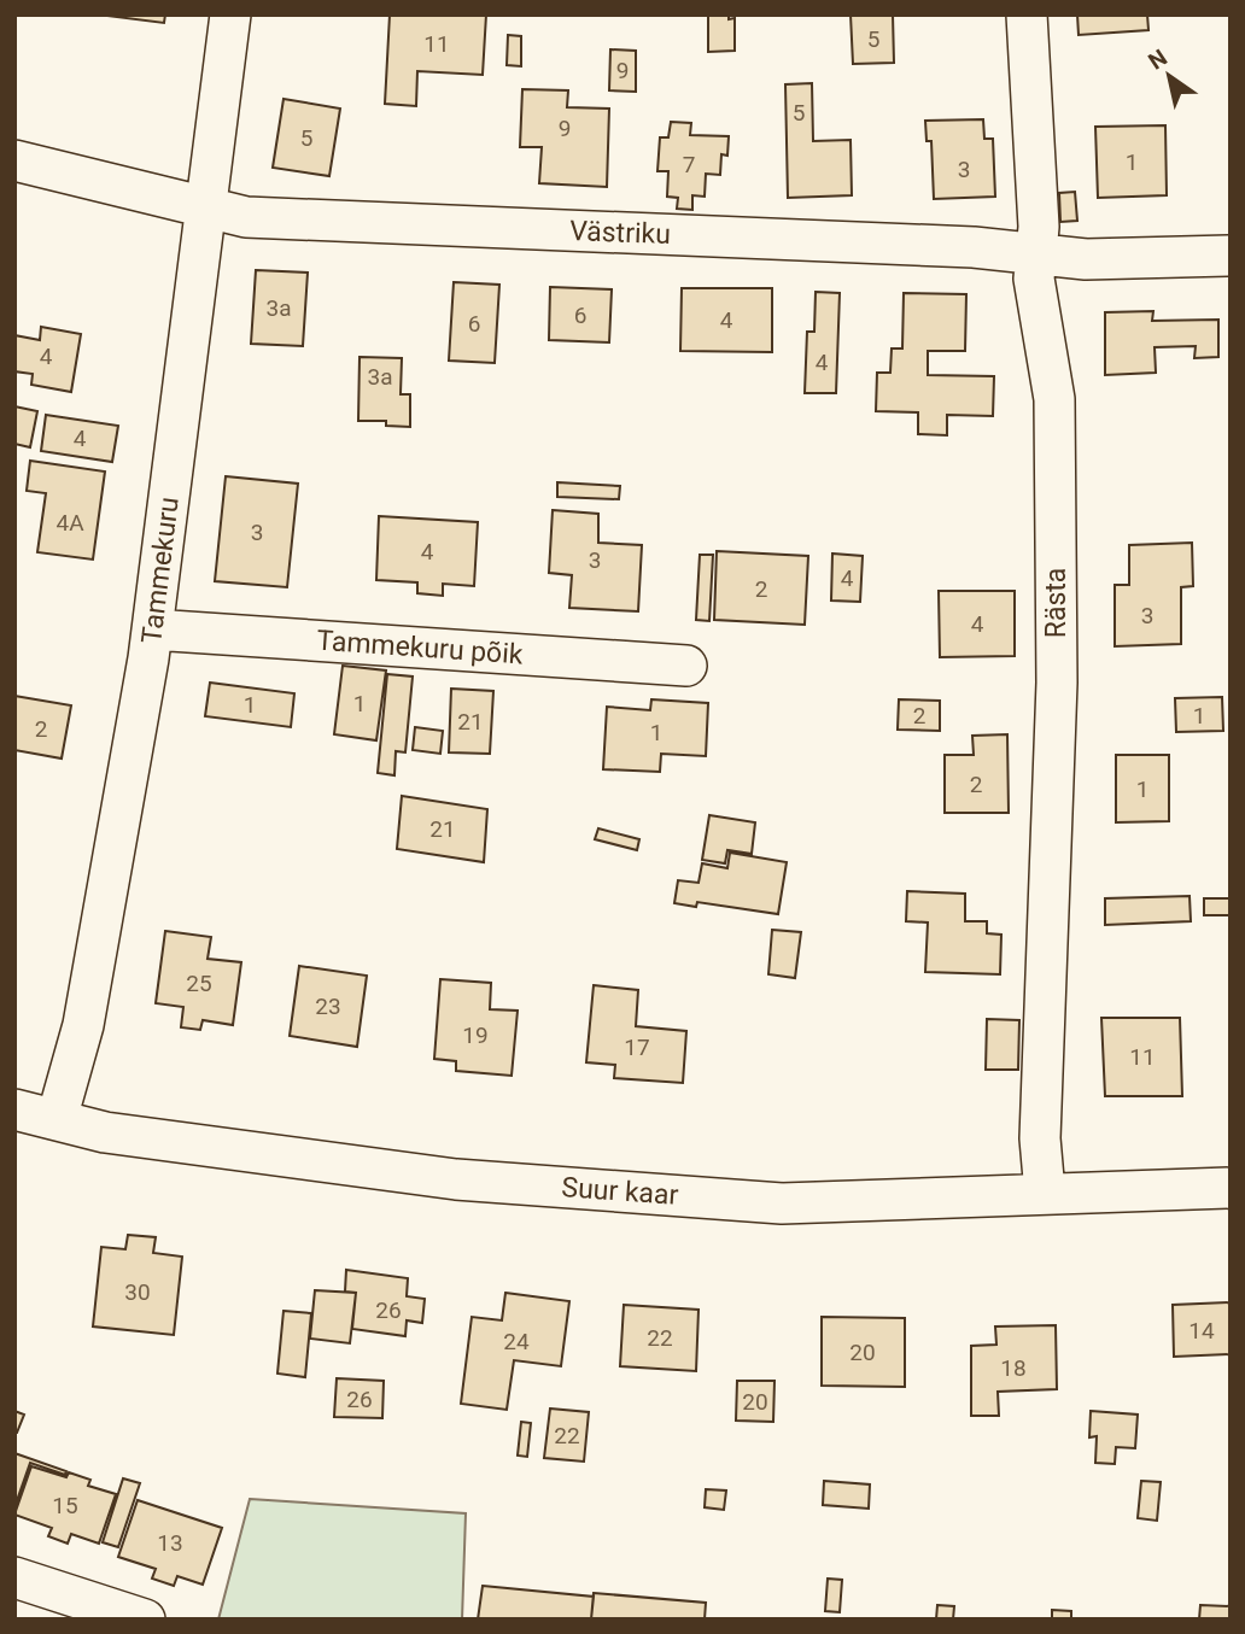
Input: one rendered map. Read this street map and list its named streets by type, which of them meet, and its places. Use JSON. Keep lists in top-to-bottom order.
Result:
{
  "streets": {
    "street": [
      "Västriku",
      "Tammekuru",
      "Rästa",
      "Tammekuru põik",
      "Suur kaar"
    ]
  },
  "crossings": [
    ["Västriku", "Tammekuru"],
    ["Västriku", "Rästa"],
    ["Tammekuru", "Tammekuru põik"],
    ["Tammekuru", "Suur kaar"],
    ["Rästa", "Suur kaar"]
  ],
  "house_numbers": [
    "5",
    "11",
    "9",
    "5",
    "9",
    "5",
    "1",
    "7",
    "3",
    "3a",
    "6",
    "4",
    "6",
    "4",
    "4",
    "3a",
    "4",
    "4A",
    "3",
    "4",
    "3",
    "4",
    "2",
    "3",
    "4",
    "1",
    "1",
    "2",
    "1",
    "21",
    "2",
    "1",
    "2",
    "1",
    "21",
    "25",
    "23",
    "19",
    "17",
    "11",
    "30",
    "26",
    "14",
    "22",
    "24",
    "20",
    "18",
    "26",
    "20",
    "22",
    "15",
    "13"
  ],
  "north": "top left"
}
